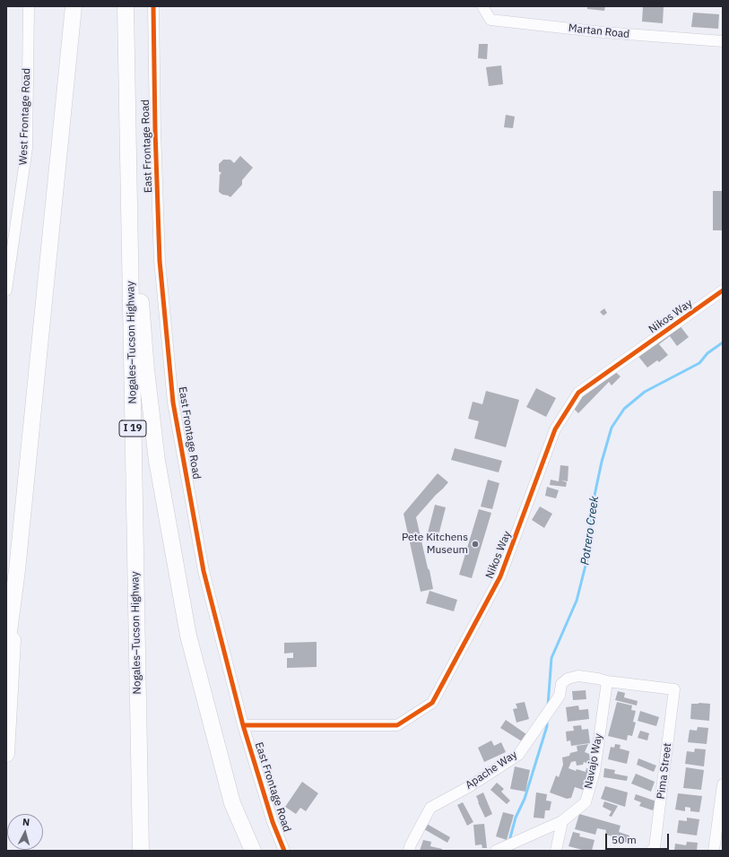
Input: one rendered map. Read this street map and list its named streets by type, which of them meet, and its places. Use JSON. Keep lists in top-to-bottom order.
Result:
{
  "streets": {
    "highway": ["Nogales–Tucson Highway", "I 19"],
    "street": [
      "Martan Road",
      "West Frontage Road",
      "East Frontage Road",
      "Nikos Way",
      "Navajo Way",
      "Apache Way",
      "Pima Street"
    ]
  },
  "crossings": [
    ["East Frontage Road", "Nikos Way"],
    ["Navajo Way", "Apache Way"],
    ["Apache Way", "Pima Street"]
  ],
  "water": ["Potrero Creek"],
  "places": ["Pete Kitchens Museum"],
  "scale_bar": "50 m",
  "north": "top"
}
